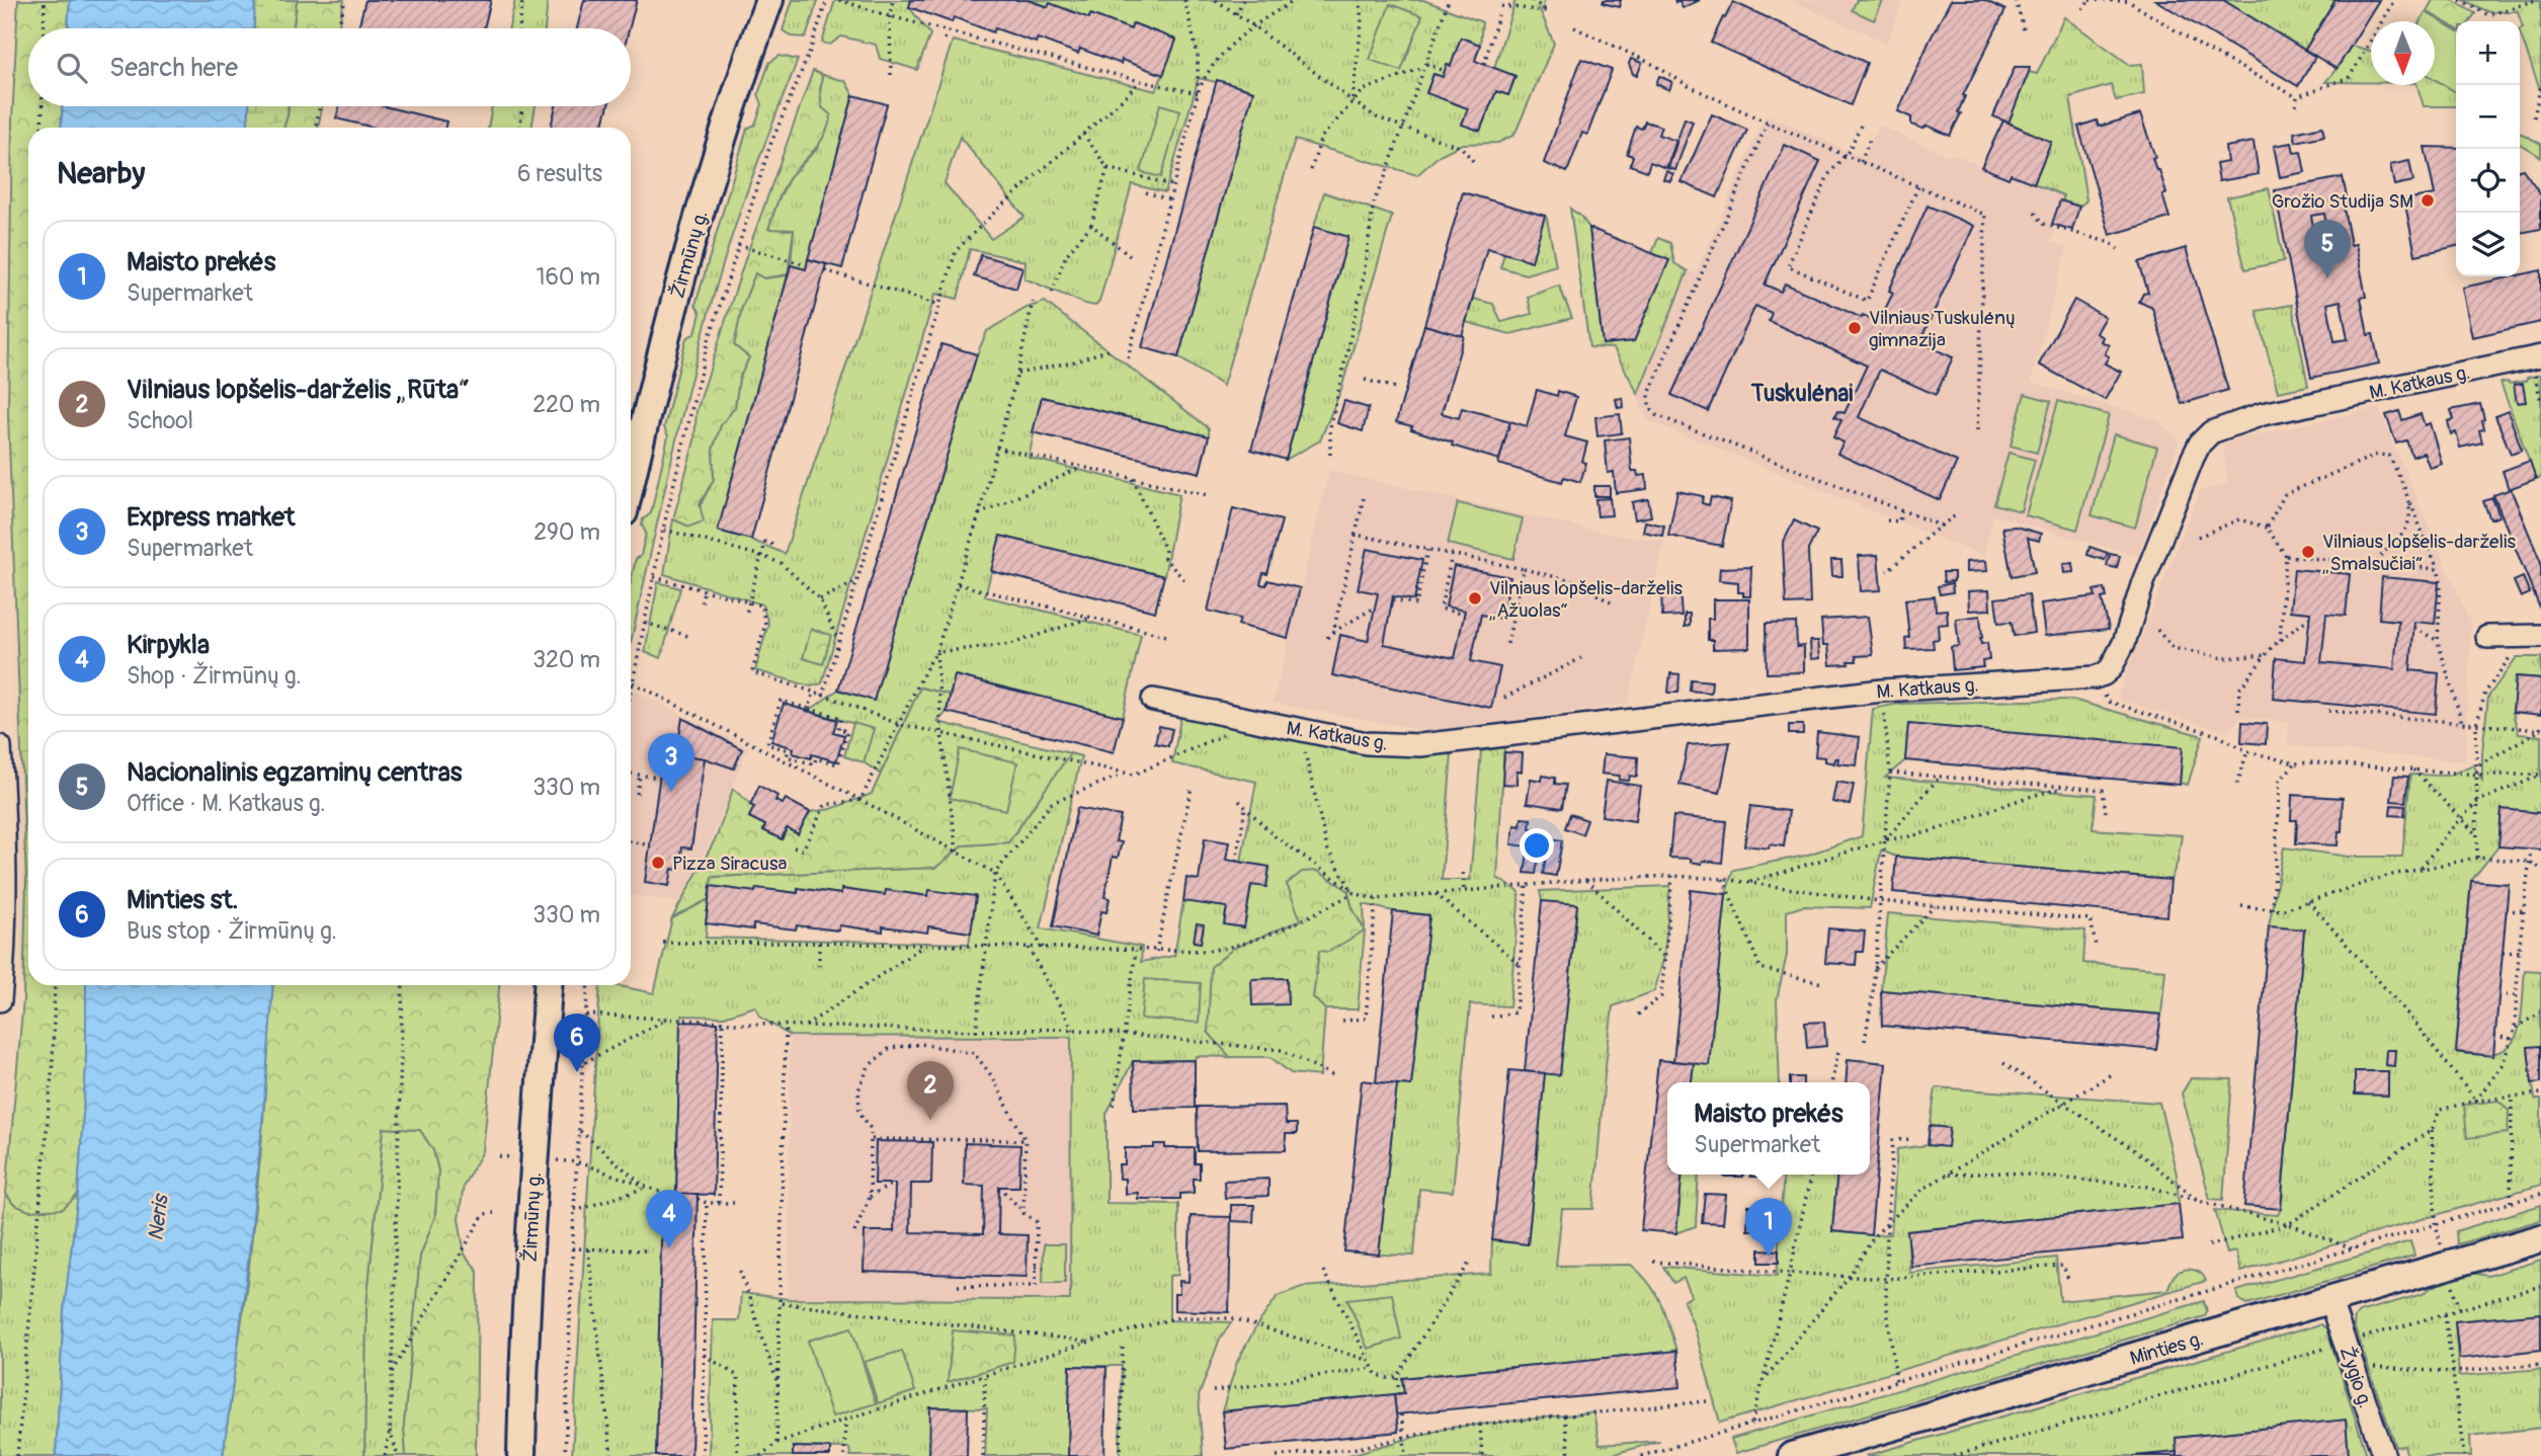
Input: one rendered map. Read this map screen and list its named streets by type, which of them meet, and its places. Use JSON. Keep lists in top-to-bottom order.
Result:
{
  "streets": {
    "main road": ["Žirmūnų g.", "Minties g."],
    "street": ["M. Katkaus g.", "Žygio g."]
  },
  "crossings": [
    ["Minties g.", "Žygio g."]
  ],
  "districts": ["Tuskulėnai"],
  "water": ["Neris"],
  "places": [
    "Grožio Studija SM",
    "Vilniaus Tuskulėnų gimnazija",
    "Vilniaus lopšelis-darželis „Smalsučiai“",
    "Vilniaus lopšelis-darželis „Ąžuolas“",
    "Pizza Siracusa"
  ],
  "north": "bottom",
  "page": {
    "map_buttons": ["+", "−"],
    "search": "Search here",
    "heading": ["Nearby", "6 results"],
    "pins": [
      "5",
      "3",
      "6",
      "2",
      "4",
      "1"
    ],
    "list": [
      {
        "mark": "1",
        "name": "Maisto prekės",
        "note": "Supermarket",
        "value": "160 m"
      },
      {
        "mark": "2",
        "name": "Vilniaus lopšelis-darželis „Rūta“",
        "note": "School",
        "value": "220 m"
      },
      {
        "mark": "3",
        "name": "Express market",
        "note": "Supermarket",
        "value": "290 m"
      },
      {
        "mark": "4",
        "name": "Kirpykla",
        "note": "Shop · Žirmūnų g.",
        "value": "320 m"
      },
      {
        "mark": "5",
        "name": "Nacionalinis egzaminų centras",
        "note": "Office · M. Katkaus g.",
        "value": "330 m"
      },
      {
        "mark": "6",
        "name": "Minties st.",
        "note": "Bus stop · Žirmūnų g.",
        "value": "330 m"
      }
    ],
    "popup": ["Maisto prekės", "Supermarket"]
  }
}
